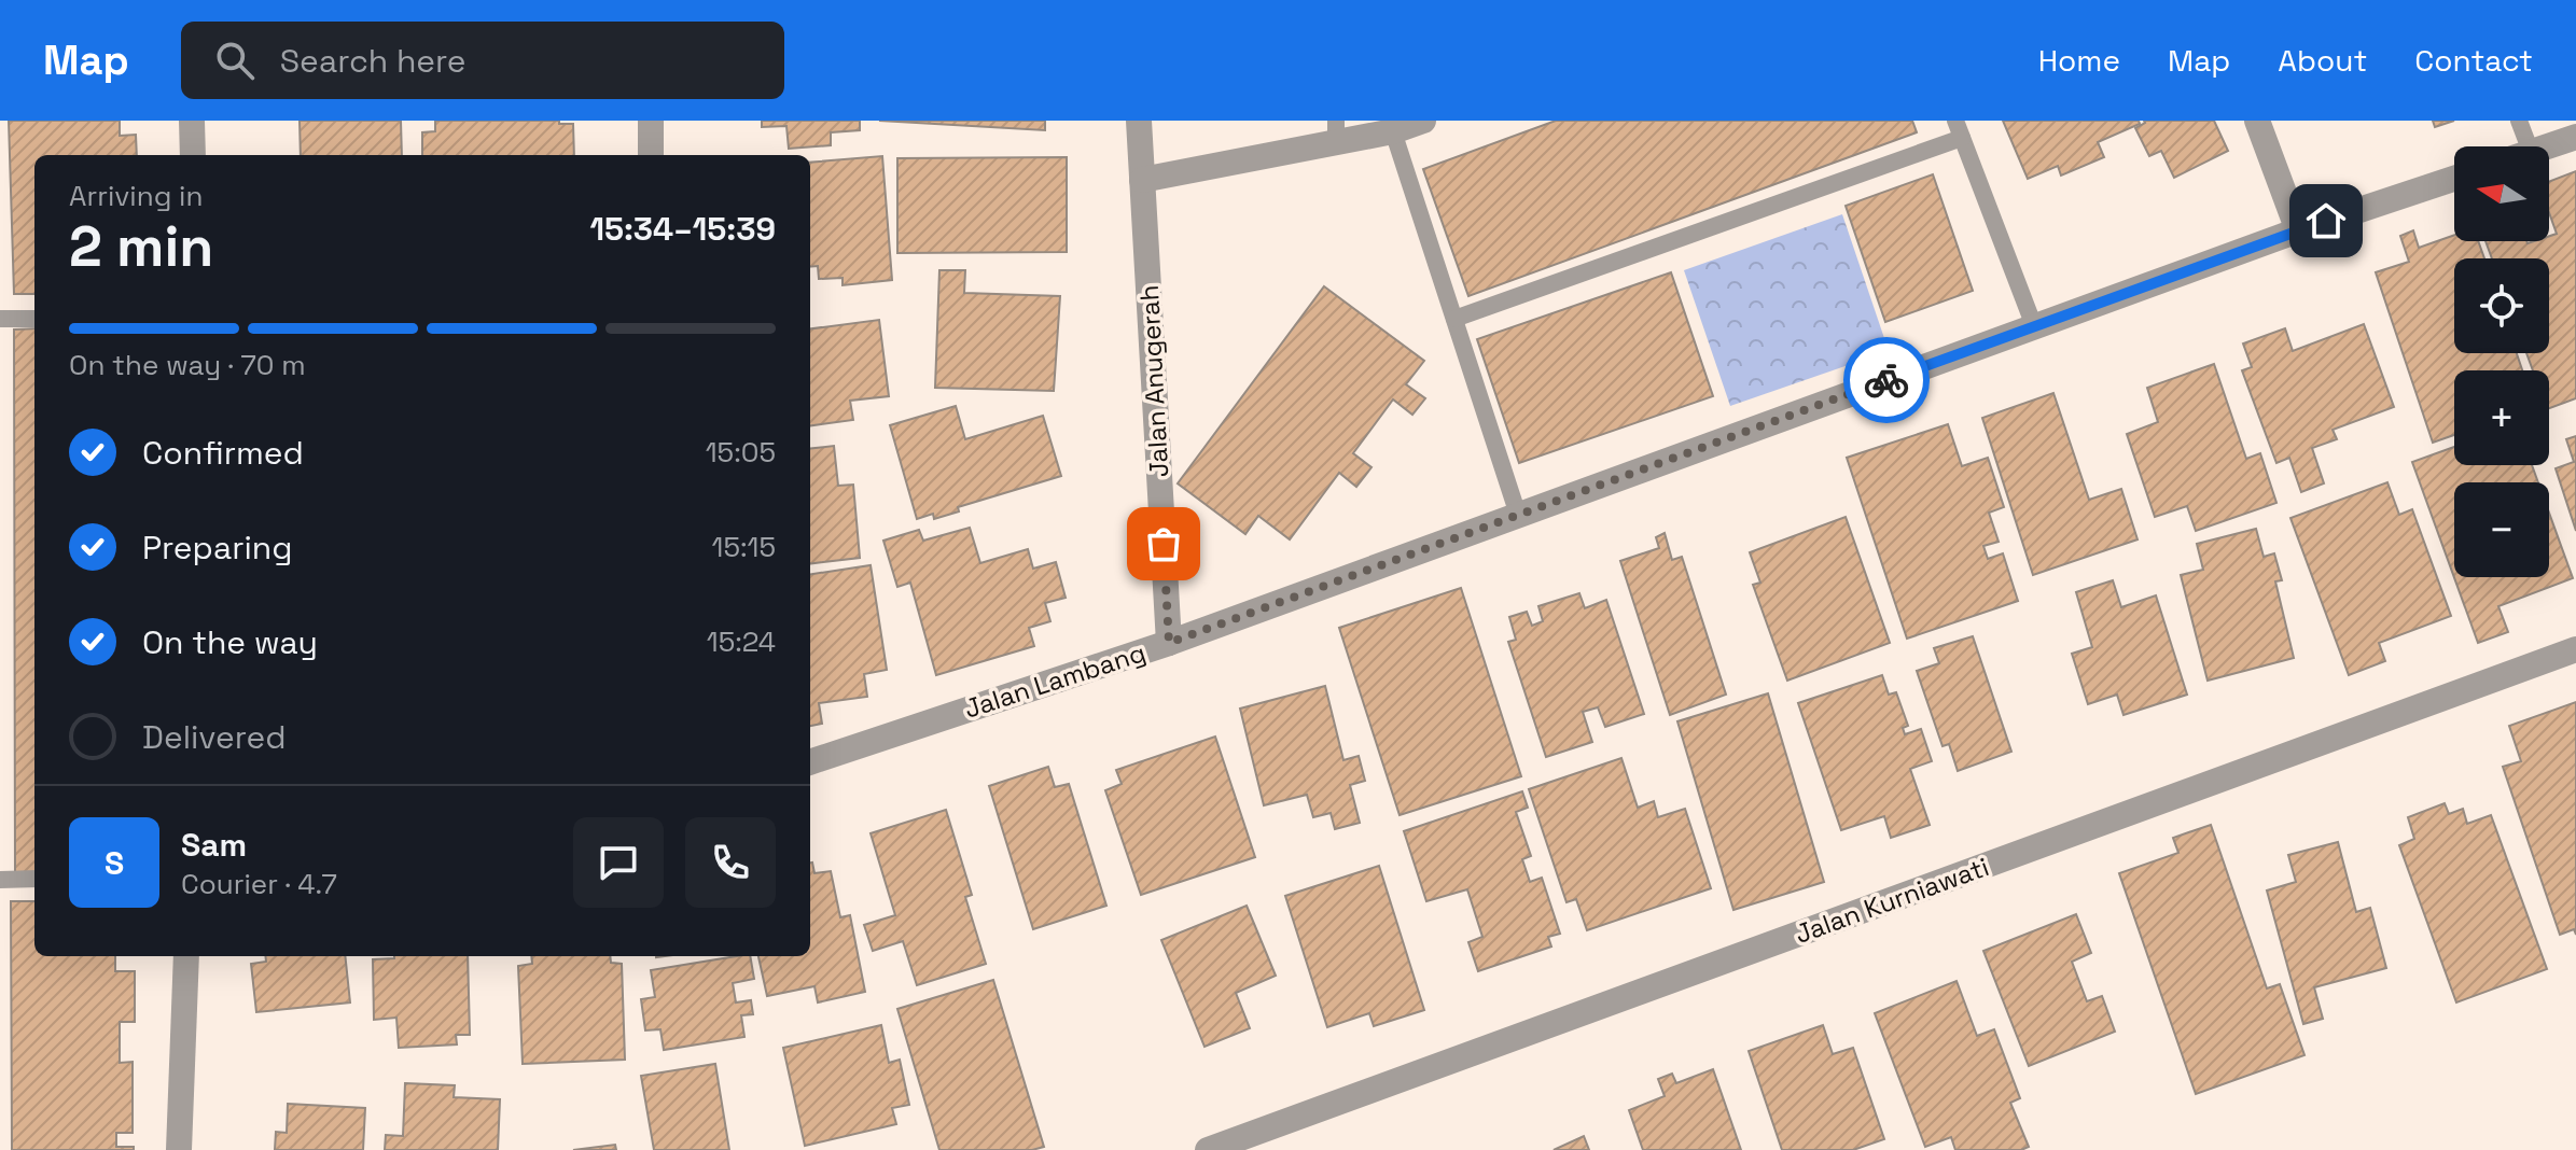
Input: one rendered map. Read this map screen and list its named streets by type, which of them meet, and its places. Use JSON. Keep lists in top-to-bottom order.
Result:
{
  "streets": {
    "street": ["Jalan Anugerah", "Jalan Lambang", "Jalan Kurniawati"]
  },
  "crossings": [
    ["Jalan Anugerah", "Jalan Lambang"]
  ],
  "north": "left",
  "page": {
    "header": "Map",
    "search": "Search here",
    "nav": [
      "Home",
      "Map",
      "About",
      "Contact"
    ],
    "map_buttons": ["+", "−"],
    "heading": ["2 min", "Arriving in", "15:34–15:39"],
    "panel": ["Sam", "Courier · 4.7"],
    "bar": "On the way · 70 m",
    "list": [
      ["Confirmed", "15:05"],
      ["Preparing", "15:15"],
      ["On the way", "15:24"],
      "Delivered"
    ],
    "round": "S"
  }
}
